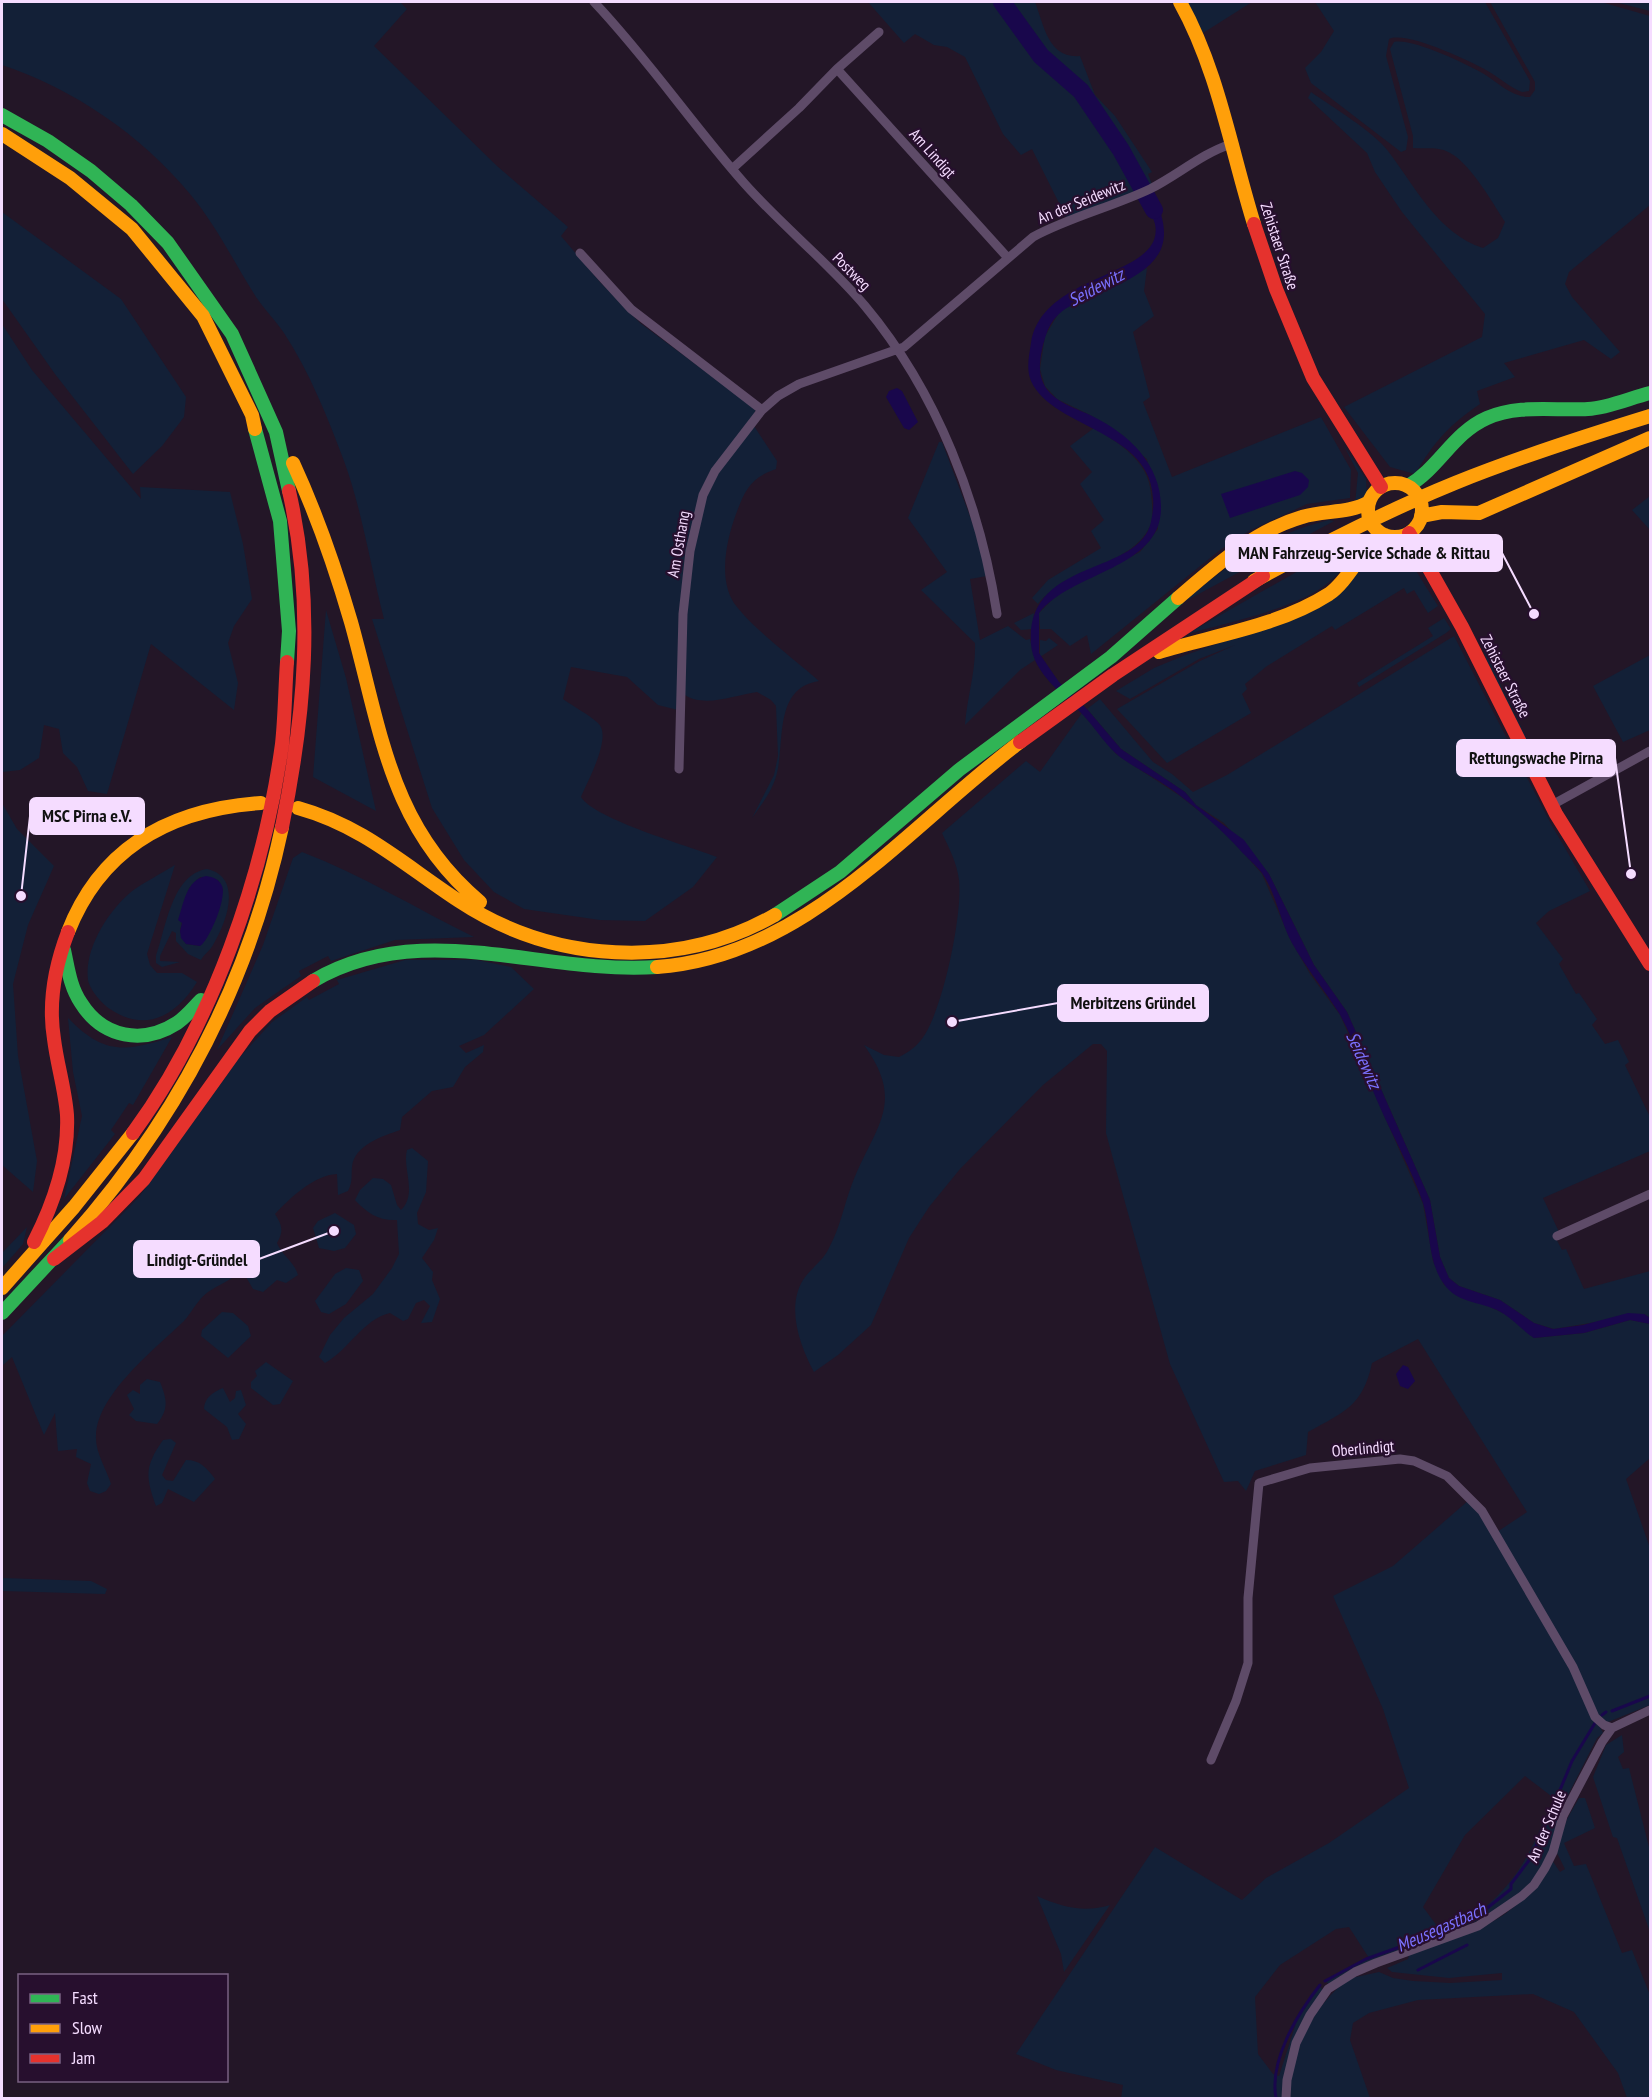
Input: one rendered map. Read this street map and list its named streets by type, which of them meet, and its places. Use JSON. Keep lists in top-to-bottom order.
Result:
{
  "streets": {
    "main road": ["Zehistaer Straße"],
    "street": [
      "Am Lindigt",
      "An der Seidewitz",
      "Postweg",
      "Am Osthang",
      "Oberlindigt",
      "An der Schule"
    ]
  },
  "crossings": [
    ["Am Lindigt", "An der Seidewitz"],
    ["An der Seidewitz", "Zehistaer Straße"],
    ["An der Seidewitz", "Postweg"],
    ["An der Seidewitz", "Am Osthang"],
    ["Postweg", "Am Osthang"],
    ["Oberlindigt", "An der Schule"]
  ],
  "water": ["Seidewitz", "Meusegastbach"],
  "places": [
    "MAN Fahrzeug-Service Schade & Rittau",
    "Rettungswache Pirna",
    "MSC Pirna e.V.",
    "Merbitzens Gründel",
    "Lindigt-Gründel"
  ],
  "legend": ["Fast", "Slow", "Jam"]
}
